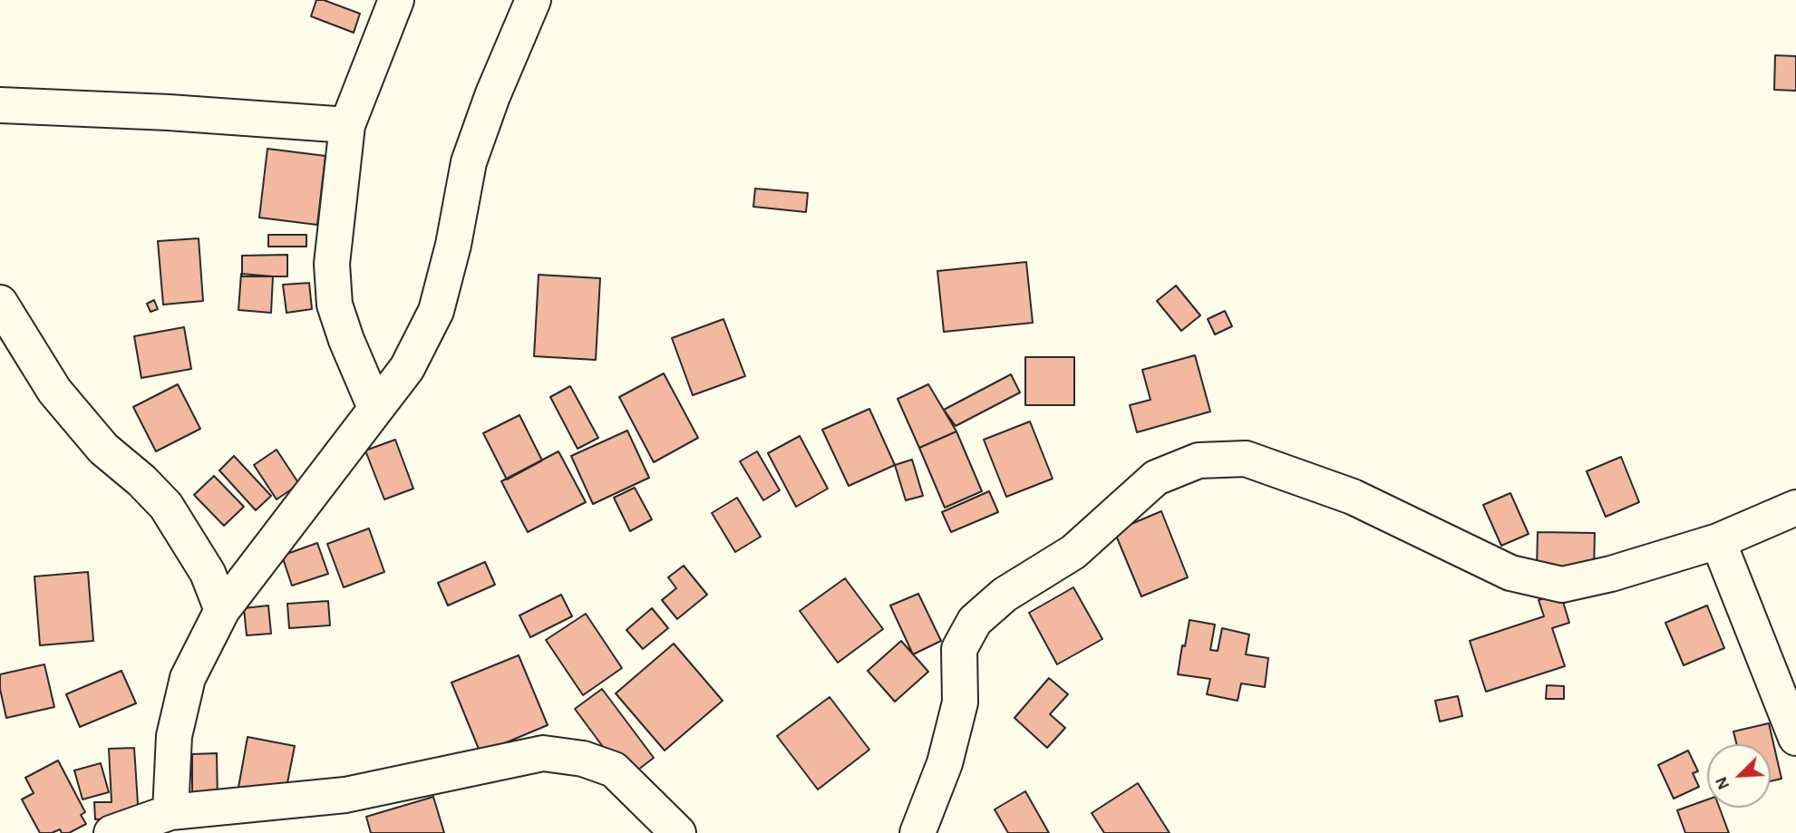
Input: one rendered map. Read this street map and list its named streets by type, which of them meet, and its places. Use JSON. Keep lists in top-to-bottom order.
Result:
{
  "north": "bottom left"
}
